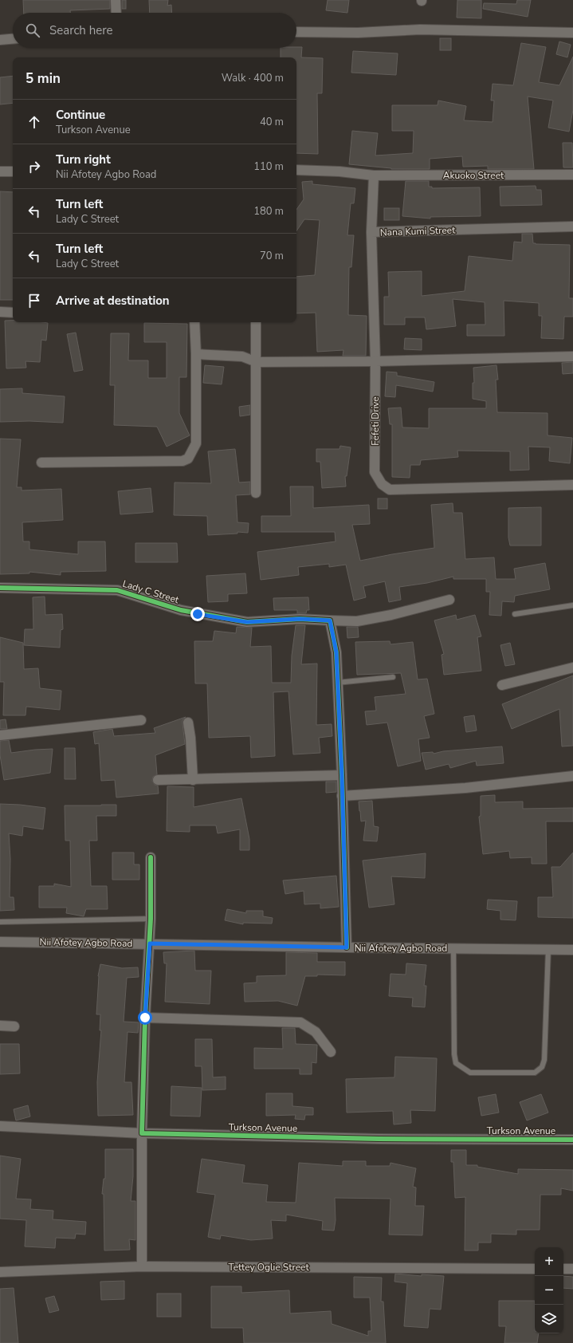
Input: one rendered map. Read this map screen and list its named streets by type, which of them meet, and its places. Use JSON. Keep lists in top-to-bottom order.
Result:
{
  "streets": {
    "street": [
      "Akuoko Street",
      "Nana Kumi Street",
      "Fefeti Drive",
      "Lady C Street",
      "Nii Afotey Agbo Road",
      "Turkson Avenue",
      "Tettey Oglie Street"
    ]
  },
  "crossings": [
    ["Nana Kumi Street", "Fefeti Drive"]
  ],
  "page": {
    "search": "Search here",
    "heading": ["5 min", "Walk · 400 m"],
    "list": [
      ["Continue", "Turkson Avenue", "40 m"],
      ["Turn right", "Nii Afotey Agbo Road", "110 m"],
      ["Turn left", "Lady C Street", "180 m"],
      ["Turn left", "Lady C Street", "70 m"],
      "Arrive at destination"
    ],
    "map_buttons": ["+", "−"]
  }
}
